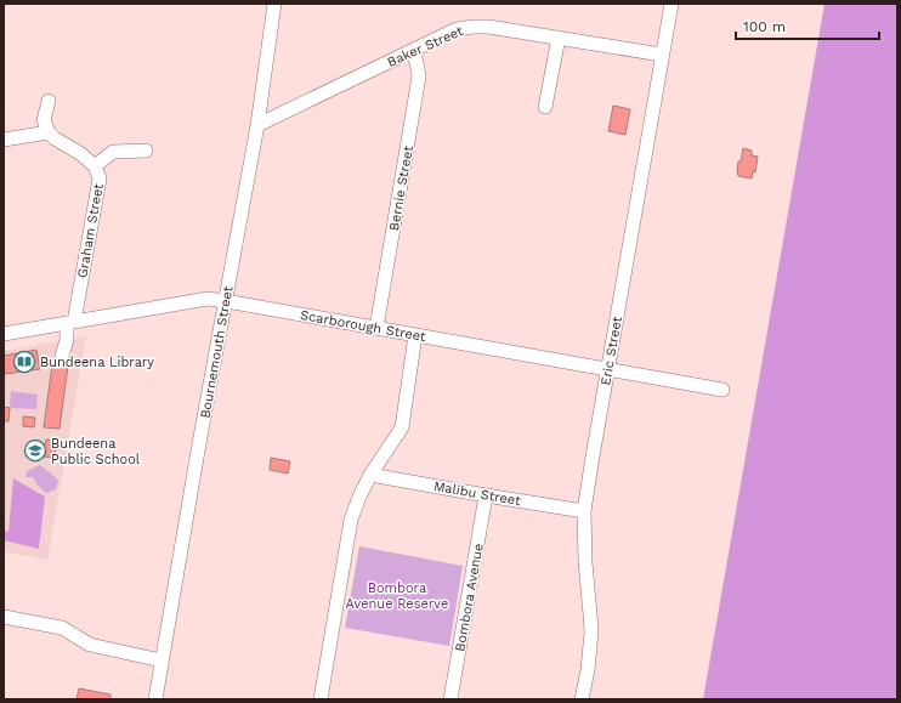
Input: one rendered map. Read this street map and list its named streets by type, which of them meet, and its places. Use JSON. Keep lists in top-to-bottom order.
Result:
{
  "streets": {
    "street": [
      "Baker Street",
      "Bernie Street",
      "Graham Street",
      "Scarborough Street",
      "Eric Street",
      "Bournemouth Street",
      "Malibu Street",
      "Bombora Avenue"
    ]
  },
  "crossings": [
    ["Baker Street", "Bernie Street"],
    ["Baker Street", "Eric Street"],
    ["Baker Street", "Bournemouth Street"],
    ["Bernie Street", "Scarborough Street"],
    ["Graham Street", "Scarborough Street"],
    ["Scarborough Street", "Eric Street"],
    ["Scarborough Street", "Bournemouth Street"],
    ["Eric Street", "Malibu Street"],
    ["Malibu Street", "Bombora Avenue"]
  ],
  "parks": ["Bombora Avenue Reserve"],
  "places": {
    "library": ["Bundeena Library"],
    "school or university": ["Bundeena Public School"]
  },
  "scale_bar": "100 m"
}
